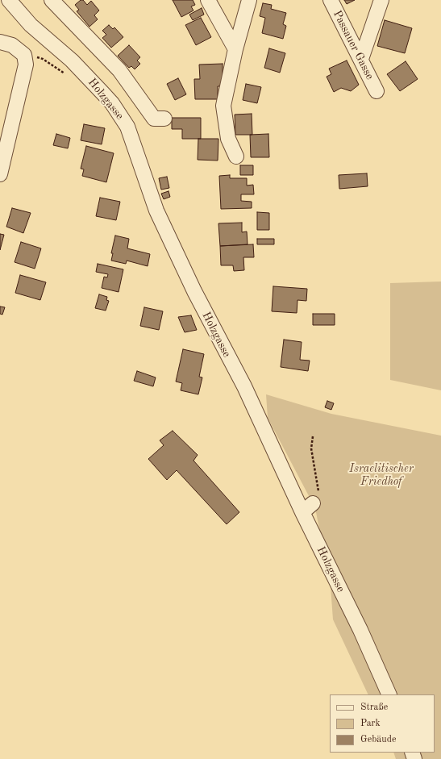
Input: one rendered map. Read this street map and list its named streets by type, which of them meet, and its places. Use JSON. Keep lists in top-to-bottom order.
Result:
{
  "streets": {
    "street": ["Passauer Gasse", "Holzgasse"]
  },
  "parks": ["Israelitischer Friedhof"],
  "legend": ["Straße", "Park", "Gebäude"]
}
